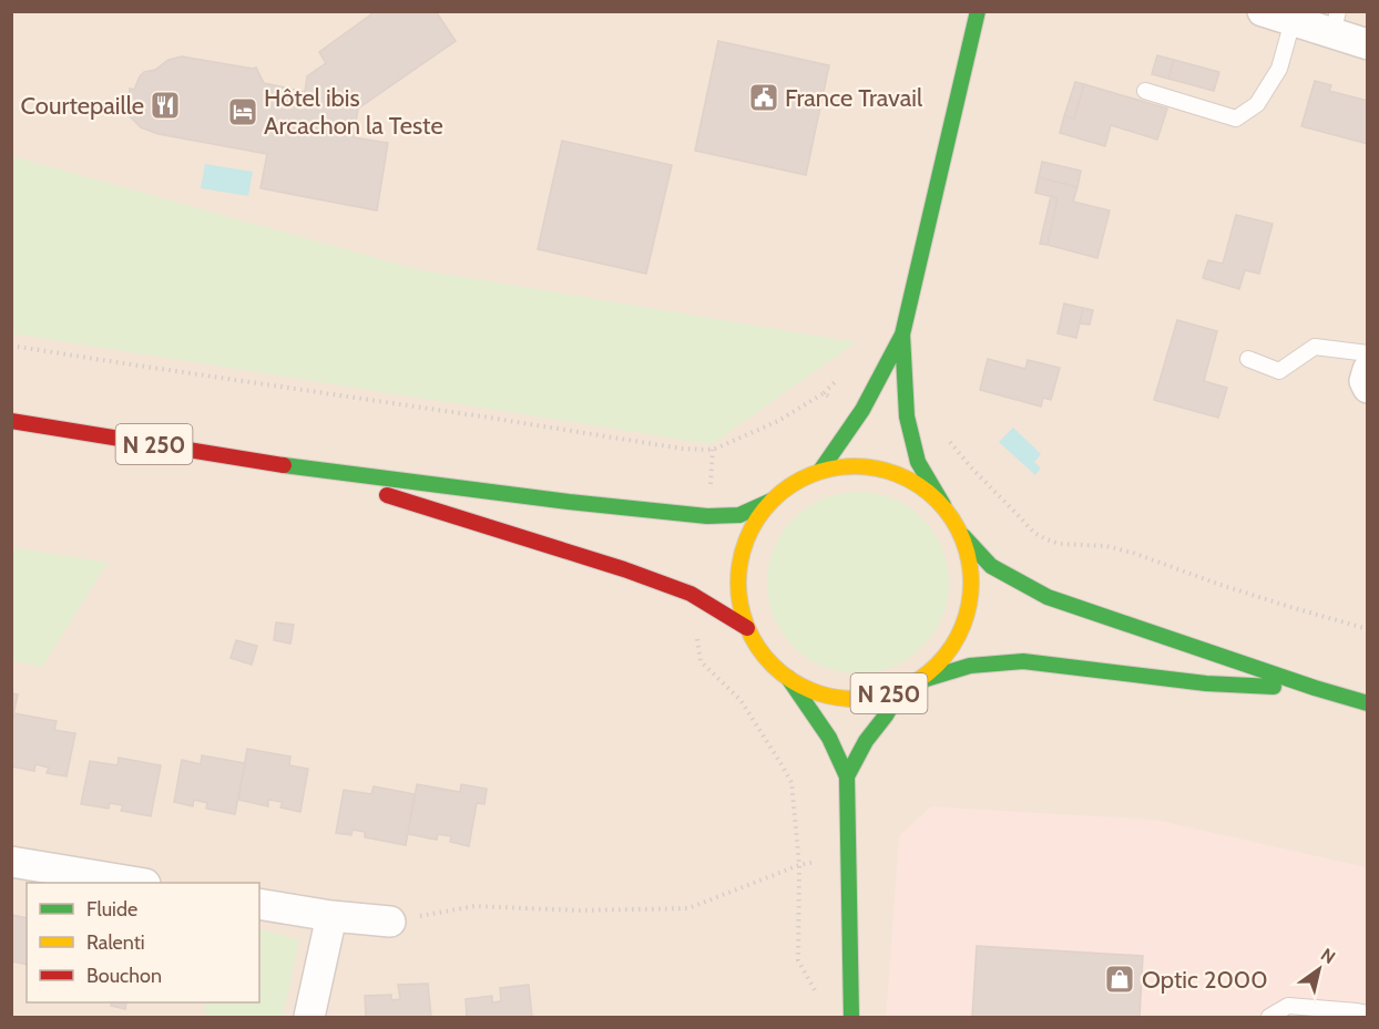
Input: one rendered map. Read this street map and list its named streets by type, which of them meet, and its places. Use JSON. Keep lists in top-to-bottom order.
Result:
{
  "streets": {
    "main road": ["N 250"]
  },
  "places": {
    "public building": ["France Travail"],
    "restaurant": ["Courtepaille"],
    "hotel": ["Hôtel ibis Arcachon la Teste"],
    "shop": ["Optic 2000"]
  },
  "legend": ["Fluide", "Ralenti", "Bouchon"],
  "north": "top right"
}
